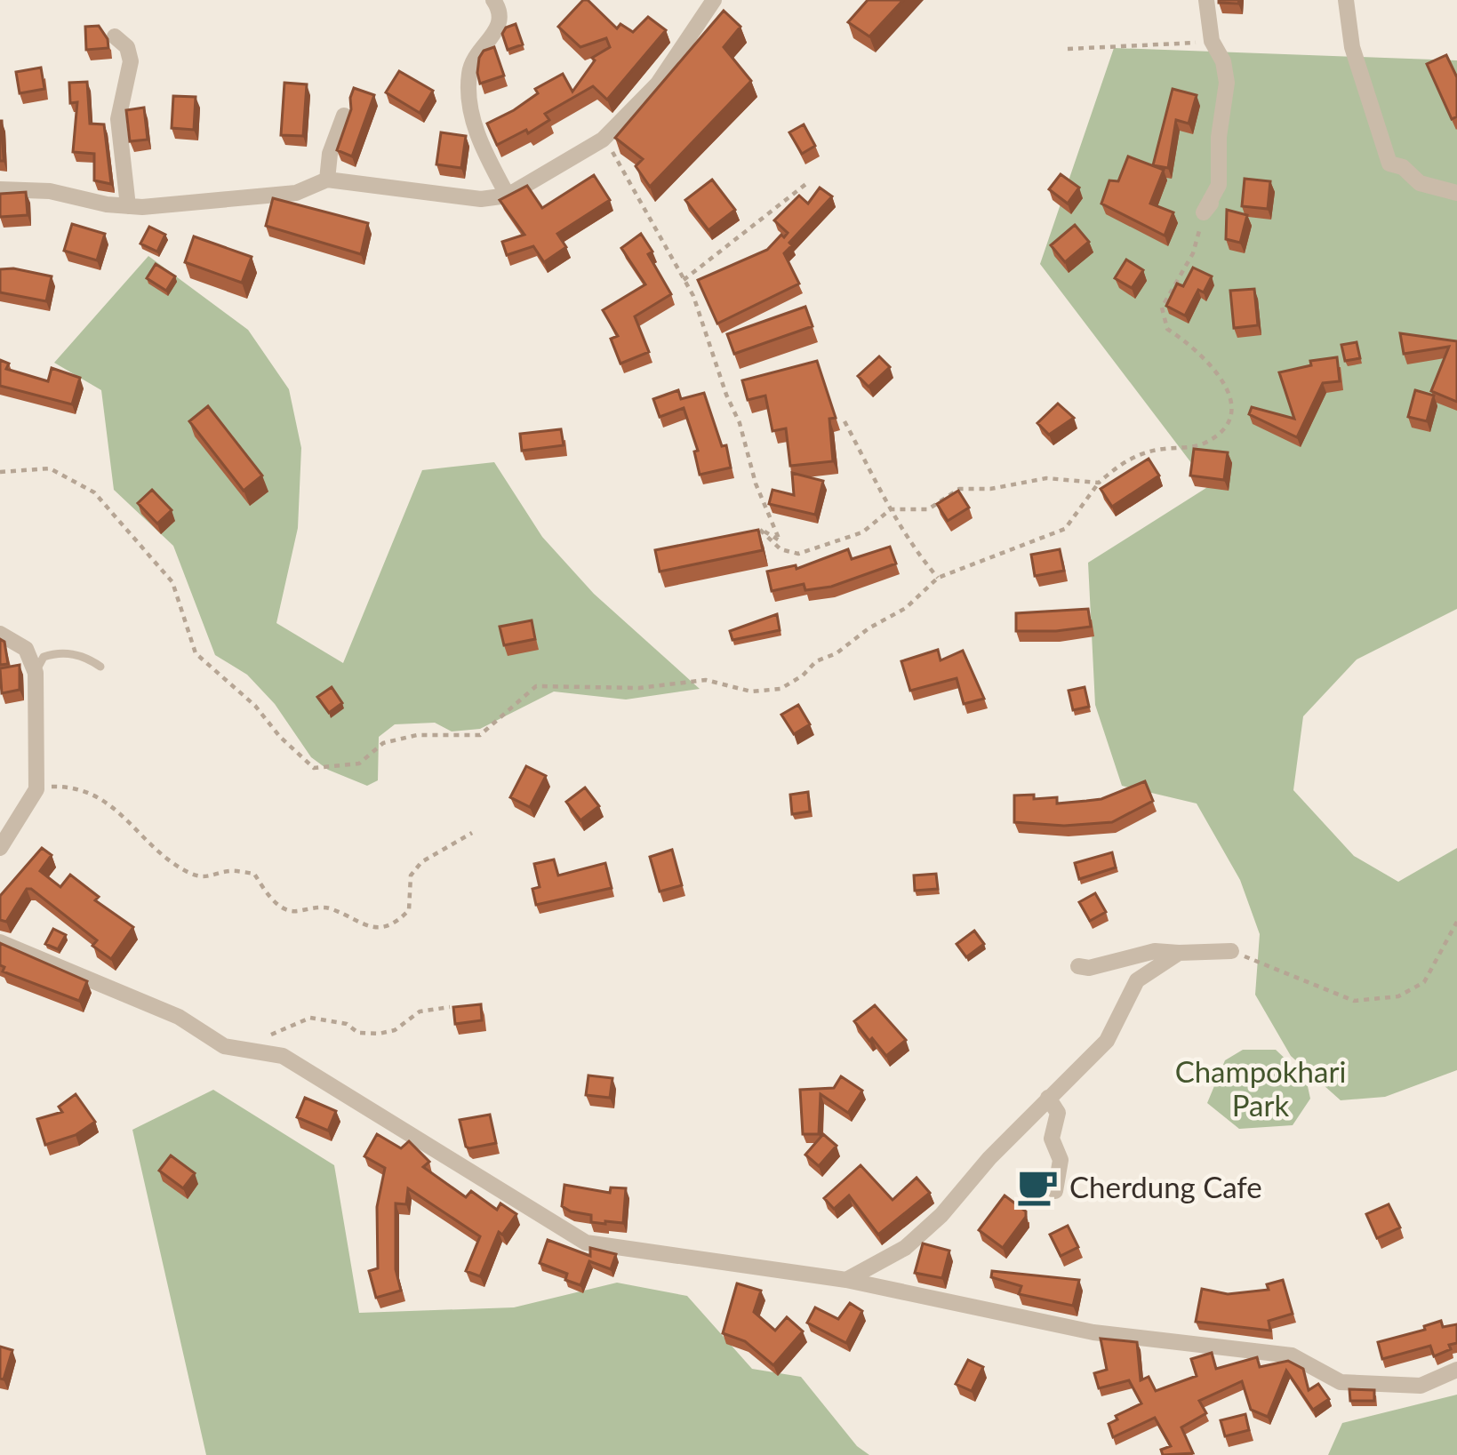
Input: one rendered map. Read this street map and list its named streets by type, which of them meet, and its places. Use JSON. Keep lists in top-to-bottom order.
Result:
{
  "parks": ["Champokhari Park"],
  "places": {
    "cafe": ["Cherdung Cafe"]
  }
}
